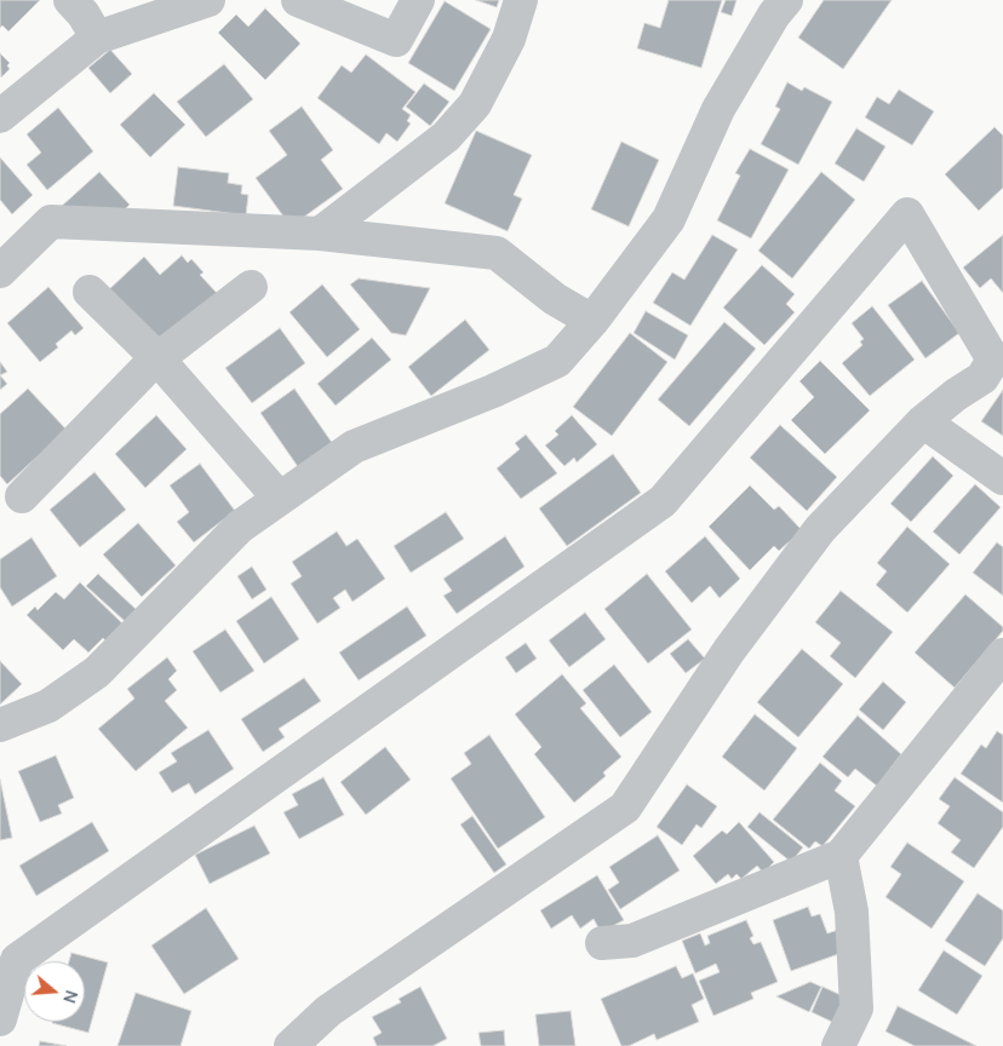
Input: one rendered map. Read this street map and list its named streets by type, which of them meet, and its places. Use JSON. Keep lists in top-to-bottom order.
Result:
{
  "north": "right"
}
